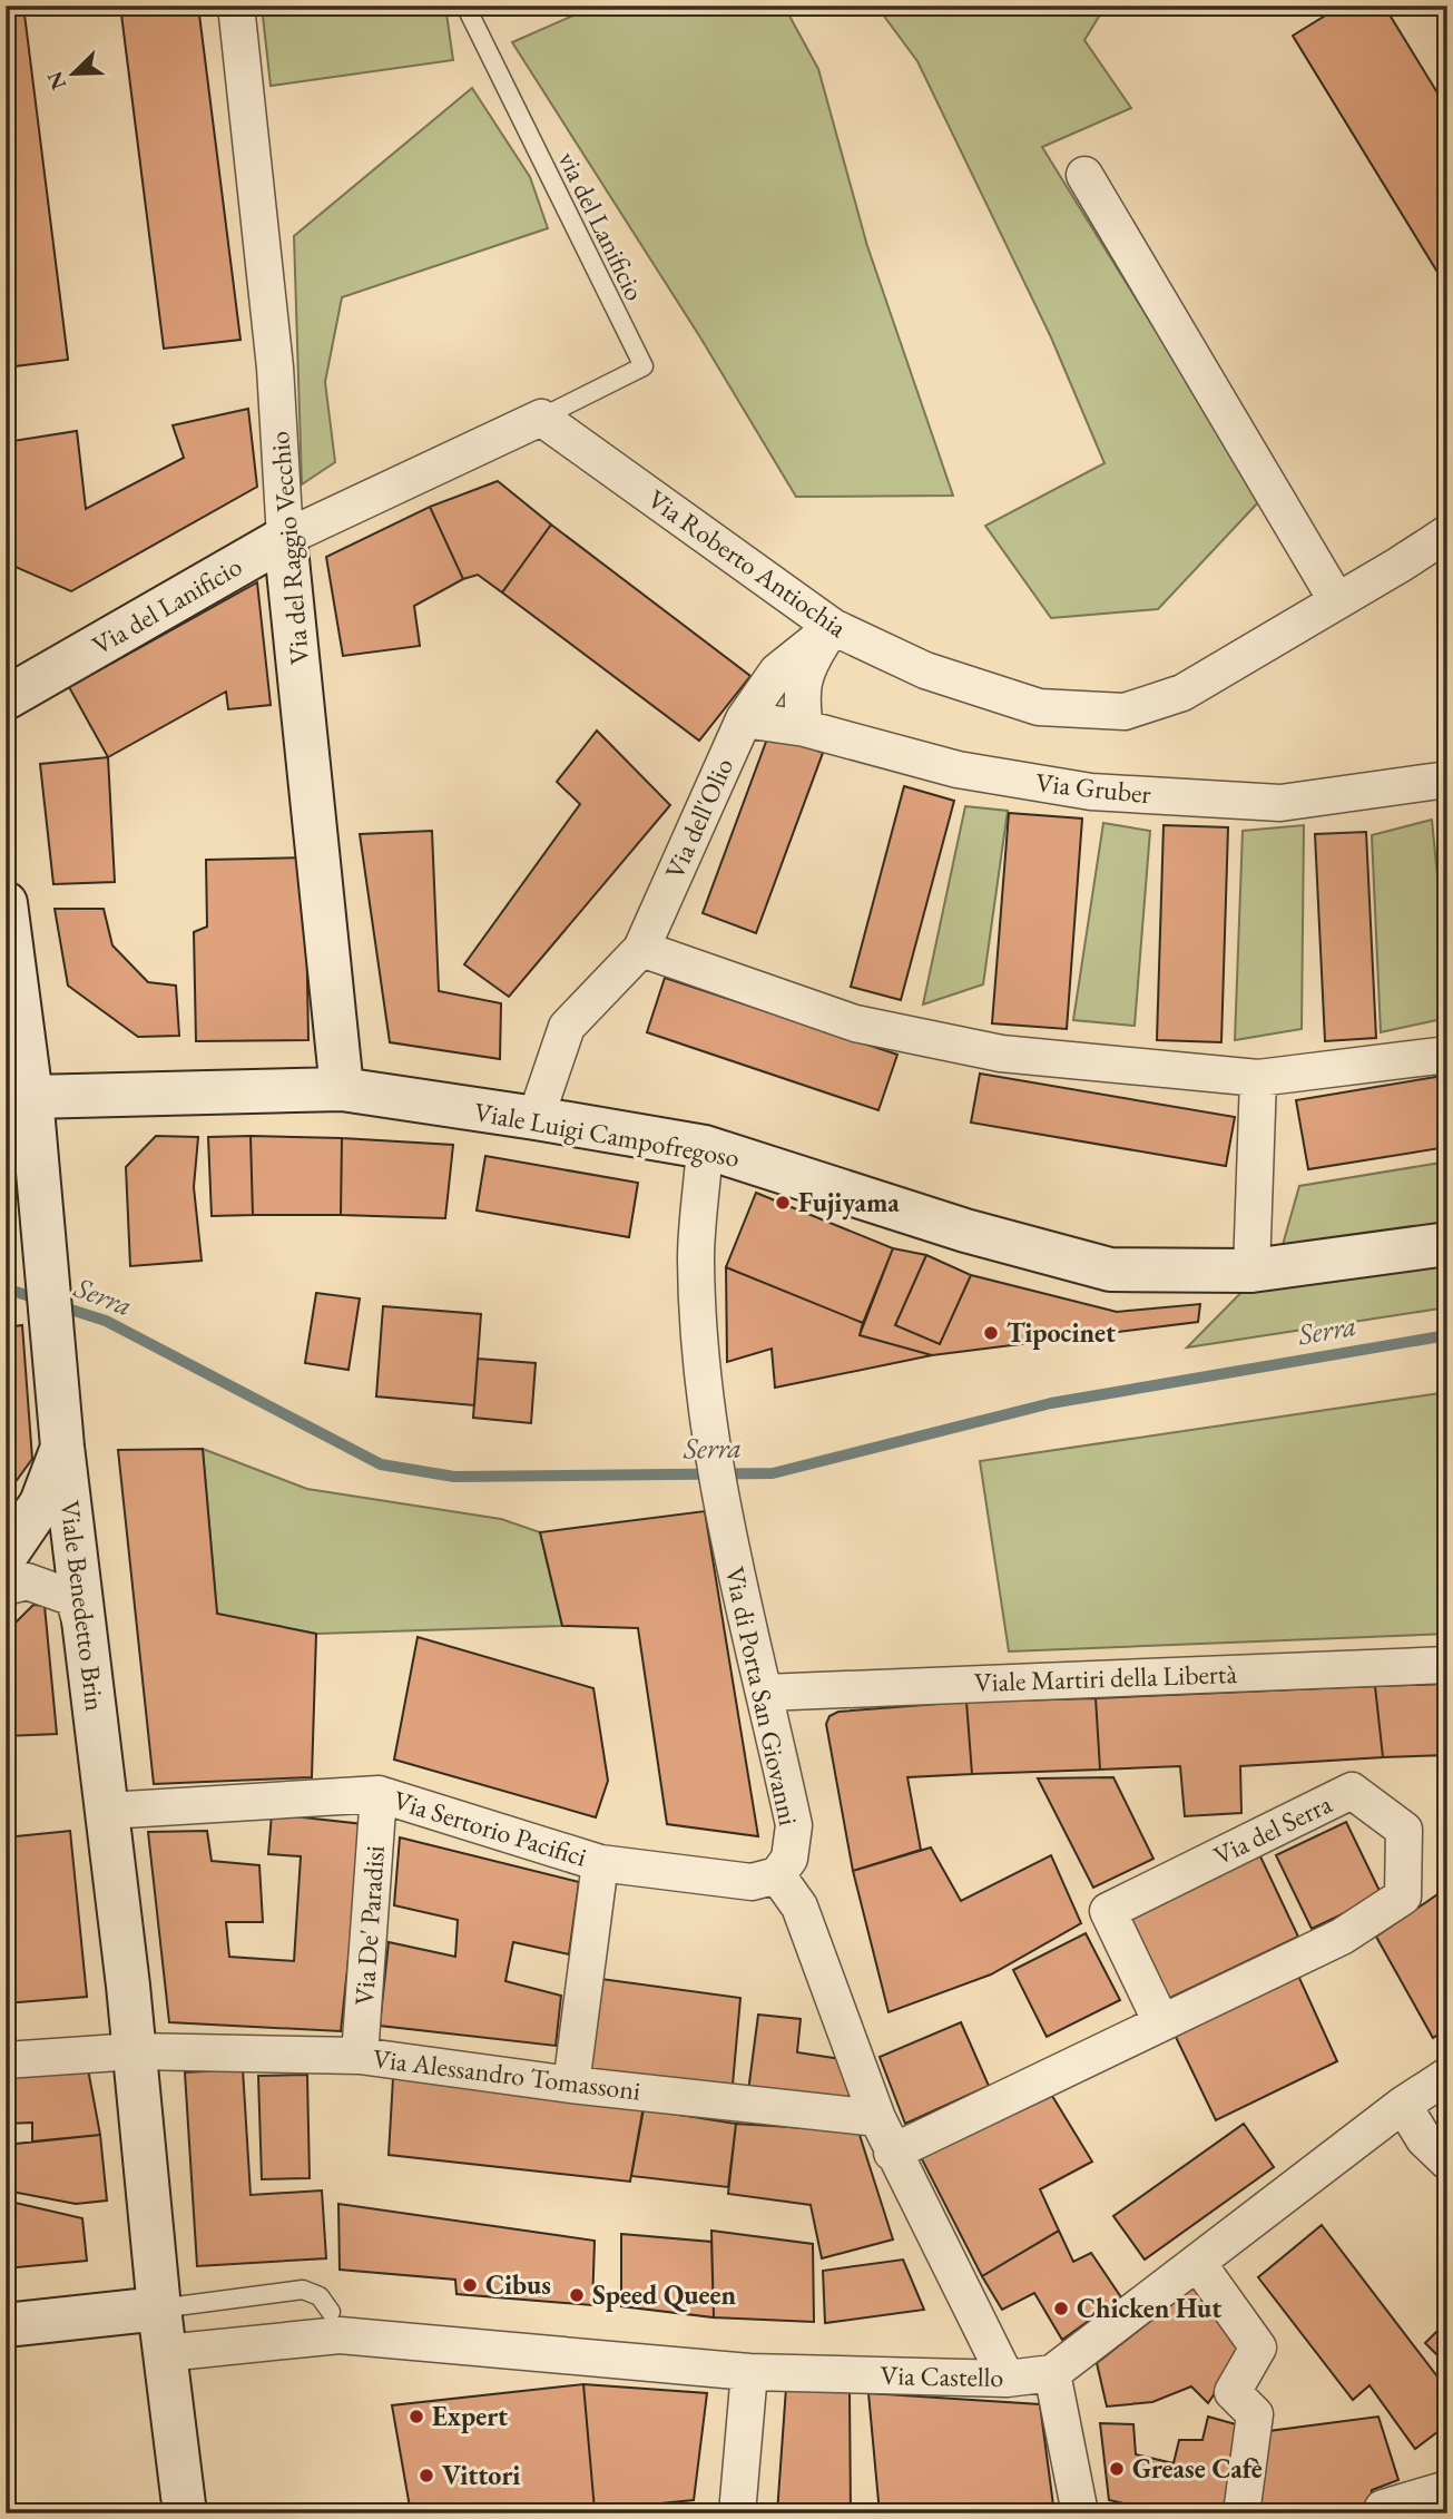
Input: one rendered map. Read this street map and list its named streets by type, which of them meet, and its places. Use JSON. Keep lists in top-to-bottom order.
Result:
{
  "streets": {
    "street": [
      "Via del Raggio Vecchio",
      "Via Roberto Antiochia",
      "Via del Lanificio",
      "Via Gruber",
      "Via dell'Olio",
      "Viale Luigi Campofregoso",
      "Viale Benedetto Brin",
      "Viale Martiri della Libertà",
      "Via di Porta San Giovanni",
      "Via Sertorio Pacifici",
      "Via del Serra",
      "Via De' Paradisi",
      "Via Alessandro Tomassoni",
      "Via Castello"
    ],
    "lane": ["via del Lanificio"]
  },
  "crossings": [
    ["via del Lanificio", "Via Roberto Antiochia"],
    ["via del Lanificio", "Via del Lanificio"],
    ["Via del Raggio Vecchio", "Via del Lanificio"],
    ["Via del Raggio Vecchio", "Viale Luigi Campofregoso"],
    ["Via Roberto Antiochia", "Via del Lanificio"],
    ["Via Roberto Antiochia", "Via dell'Olio"],
    ["Via Gruber", "Via dell'Olio"],
    ["Via dell'Olio", "Viale Luigi Campofregoso"],
    ["Viale Luigi Campofregoso", "Viale Benedetto Brin"],
    ["Viale Luigi Campofregoso", "Via di Porta San Giovanni"],
    ["Viale Benedetto Brin", "Via Sertorio Pacifici"],
    ["Viale Benedetto Brin", "Via Alessandro Tomassoni"],
    ["Viale Benedetto Brin", "Via Castello"],
    ["Viale Martiri della Libertà", "Via di Porta San Giovanni"],
    ["Via di Porta San Giovanni", "Via Sertorio Pacifici"],
    ["Via Sertorio Pacifici", "Via De' Paradisi"],
    ["Via De' Paradisi", "Via Alessandro Tomassoni"]
  ],
  "water": ["Serra"],
  "places": [
    "Fujiyama",
    "Tipocinet",
    "Cibus",
    "Speed Queen",
    "Chicken Hut",
    "Expert",
    "Grease Cafè",
    "Vittori"
  ],
  "north": "bottom left"
}
